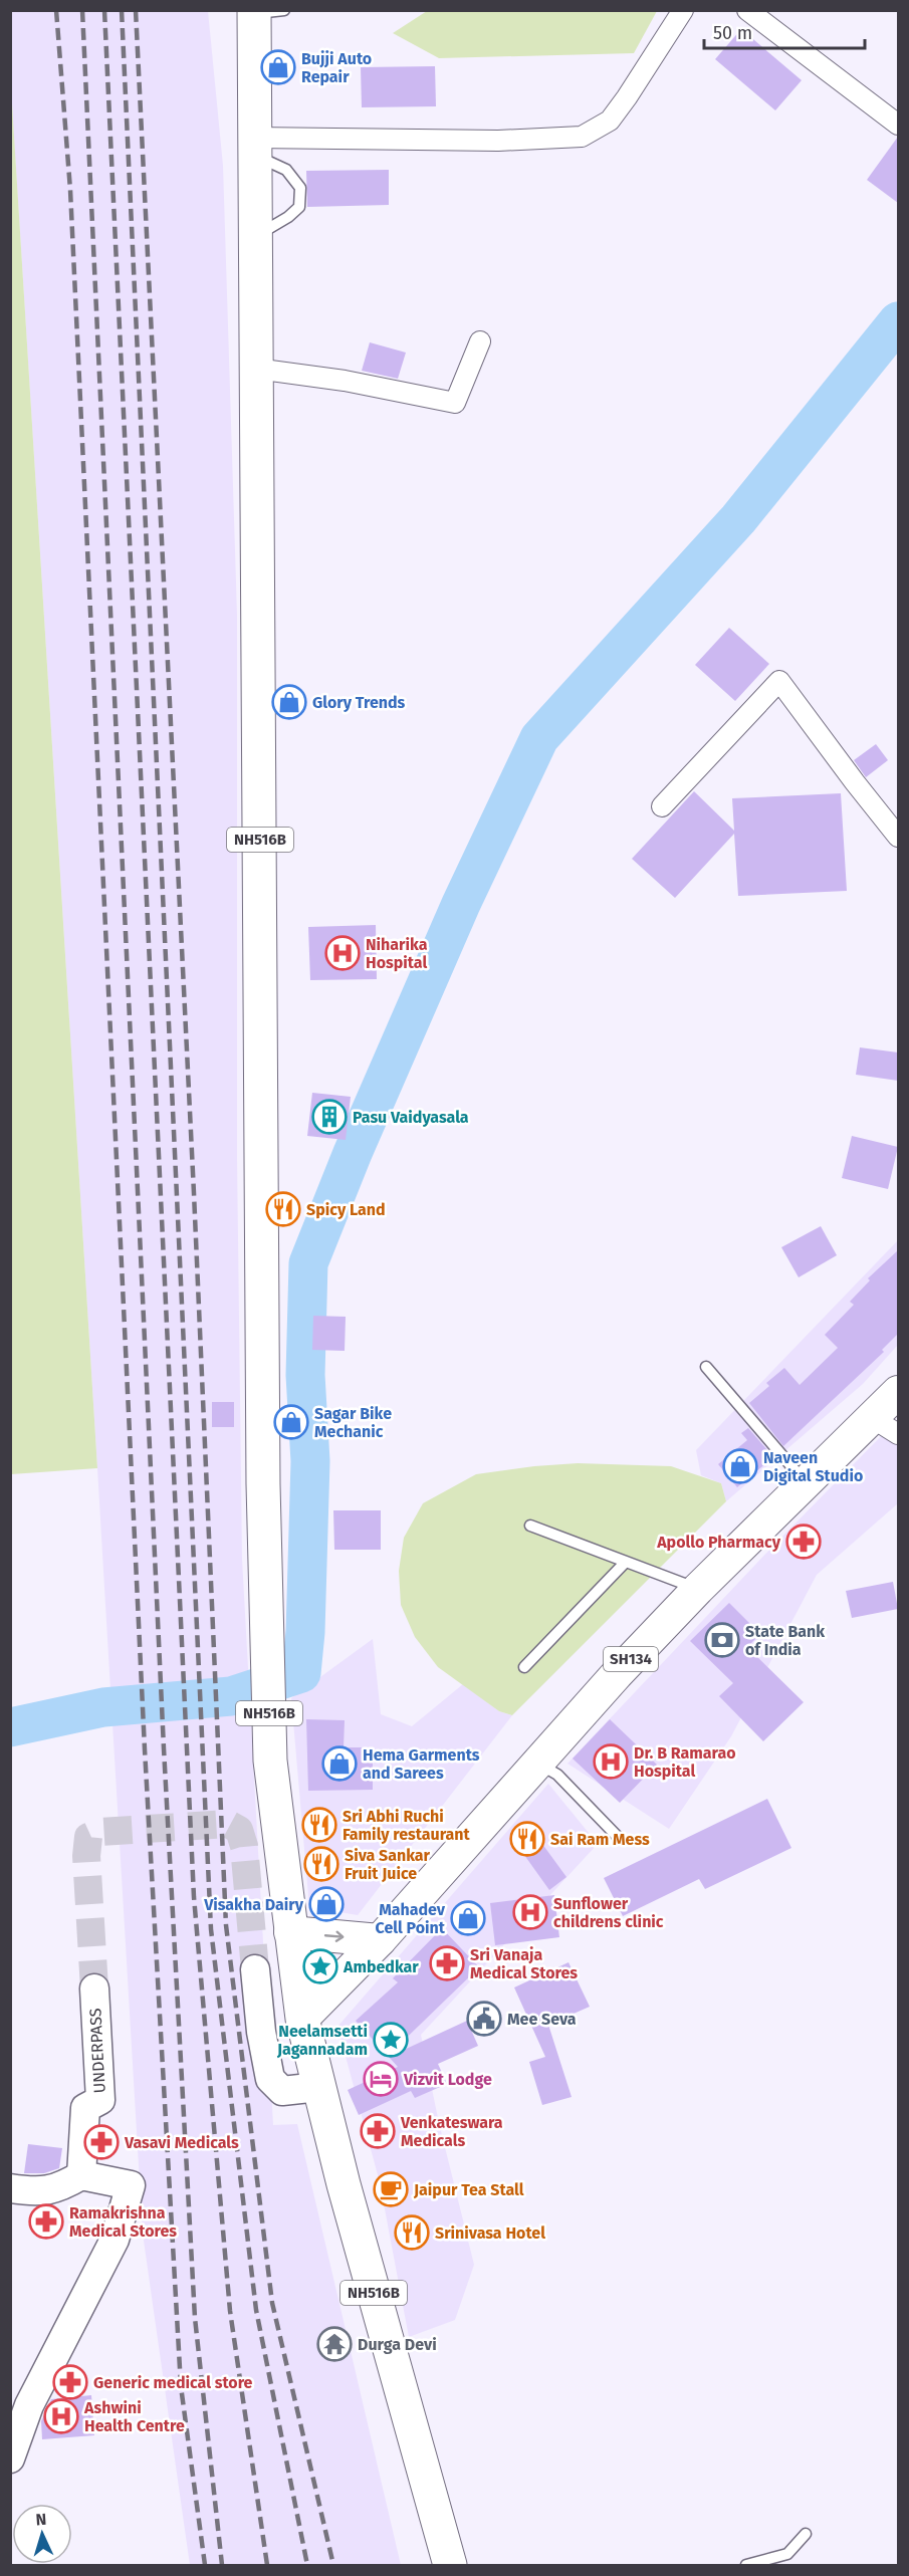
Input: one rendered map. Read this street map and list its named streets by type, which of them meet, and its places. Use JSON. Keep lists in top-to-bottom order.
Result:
{
  "streets": {
    "highway": ["NH516B"],
    "main road": ["SH134", "UNDERPASS"]
  },
  "crossings": [
    ["NH516B", "SH134"]
  ],
  "places": {
    "shop": [
      "Bujji Auto Repair",
      "Glory Trends",
      "Sagar Bike Mechanic",
      "Naveen Digital Studio",
      "Hema Garments and Sarees",
      "Visakha Dairy",
      "Mahadev Cell Point"
    ],
    "hospital": [
      "Niharika Hospital",
      "Dr. B Ramarao Hospital",
      "Sunflower childrens clinic",
      "Ashwini Health Centre"
    ],
    "building": ["Pasu Vaidyasala"],
    "restaurant": [
      "Spicy Land",
      "Sri Abhi Ruchi Family restaurant",
      "Sai Ram Mess",
      "Siva Sankar Fruit Juice",
      "Srinivasa Hotel"
    ],
    "pharmacy": [
      "Apollo Pharmacy",
      "Sri Vanaja Medical Stores",
      "Venkateswara Medicals",
      "Vasavi Medicals",
      "Ramakrishna Medical Stores",
      "Generic medical store"
    ],
    "bank": ["State Bank of India"],
    "place": ["Ambedkar", "Neelamsetti Jagannadam"],
    "public building": ["Mee Seva"],
    "hotel": ["Vizvit Lodge"],
    "cafe": ["Jaipur Tea Stall"],
    "temple": ["Durga Devi"]
  },
  "scale_bar": "50 m",
  "north": "top"
}
